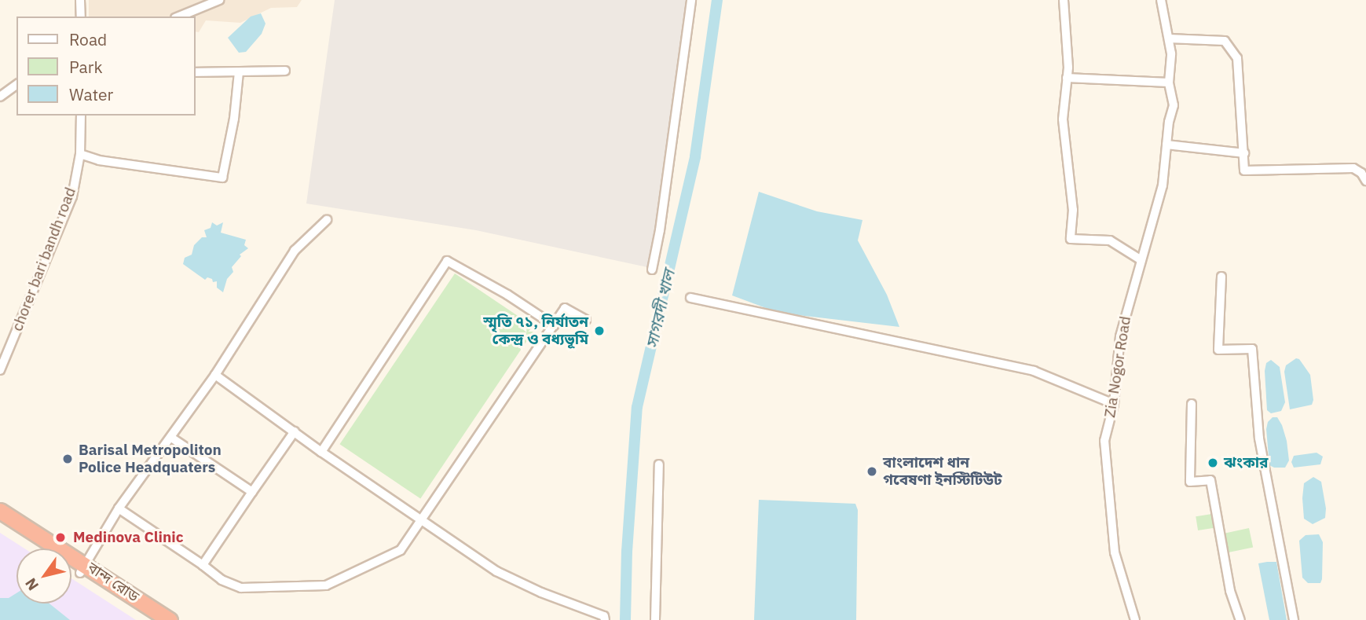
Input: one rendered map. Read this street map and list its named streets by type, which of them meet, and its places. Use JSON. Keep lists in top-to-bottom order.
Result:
{
  "streets": {
    "highway": ["বান্দ রোড"],
    "street": ["chorer bari bandh road", "Zia Nogor Road"]
  },
  "water": ["সাগরদী খাল"],
  "places": [
    "স্মৃতি ৭১, নির্যাতন কেন্দ্র ও বধ্যভূমি",
    "Barisal Metropoliton Police Headquaters",
    "ঝংকার",
    "বাংলাদেশ ধান গবেষণা ইনস্টিটিউট",
    "Medinova Clinic"
  ],
  "legend": ["Road", "Park", "Water"],
  "north": "bottom left"
}
